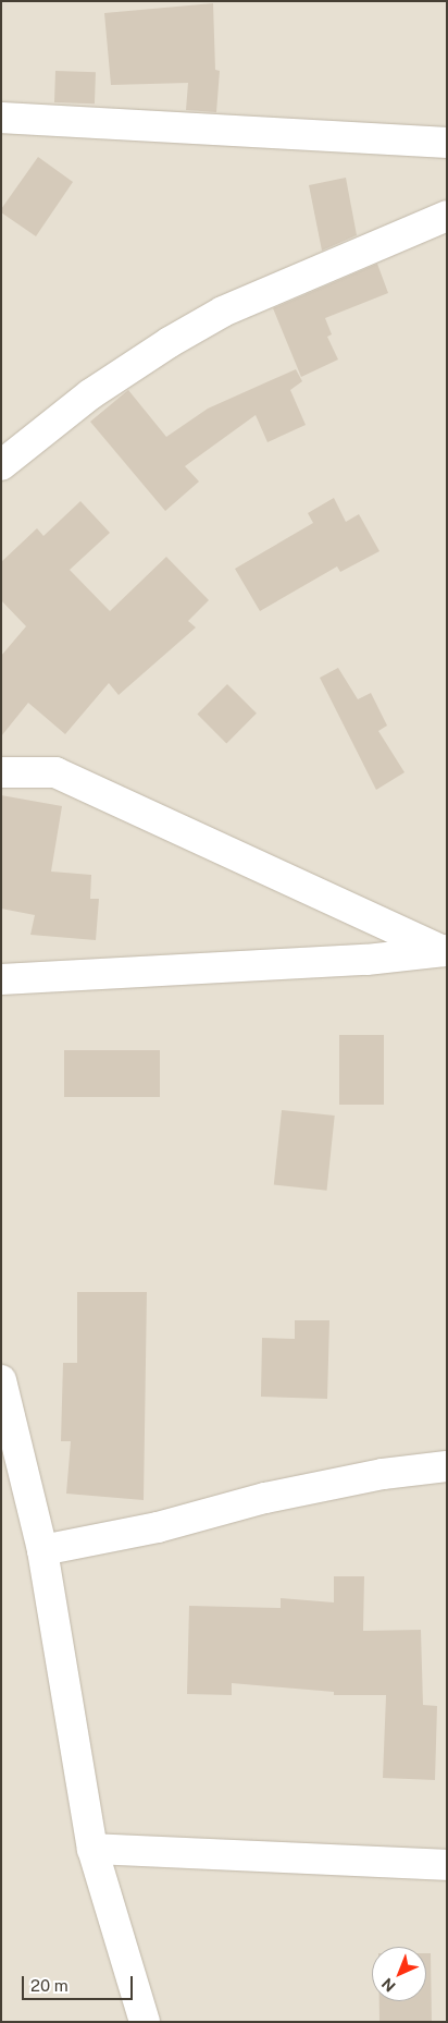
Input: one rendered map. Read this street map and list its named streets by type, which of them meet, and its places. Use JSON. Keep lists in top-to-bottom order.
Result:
{
  "scale_bar": "20 m",
  "north": "bottom left"
}
